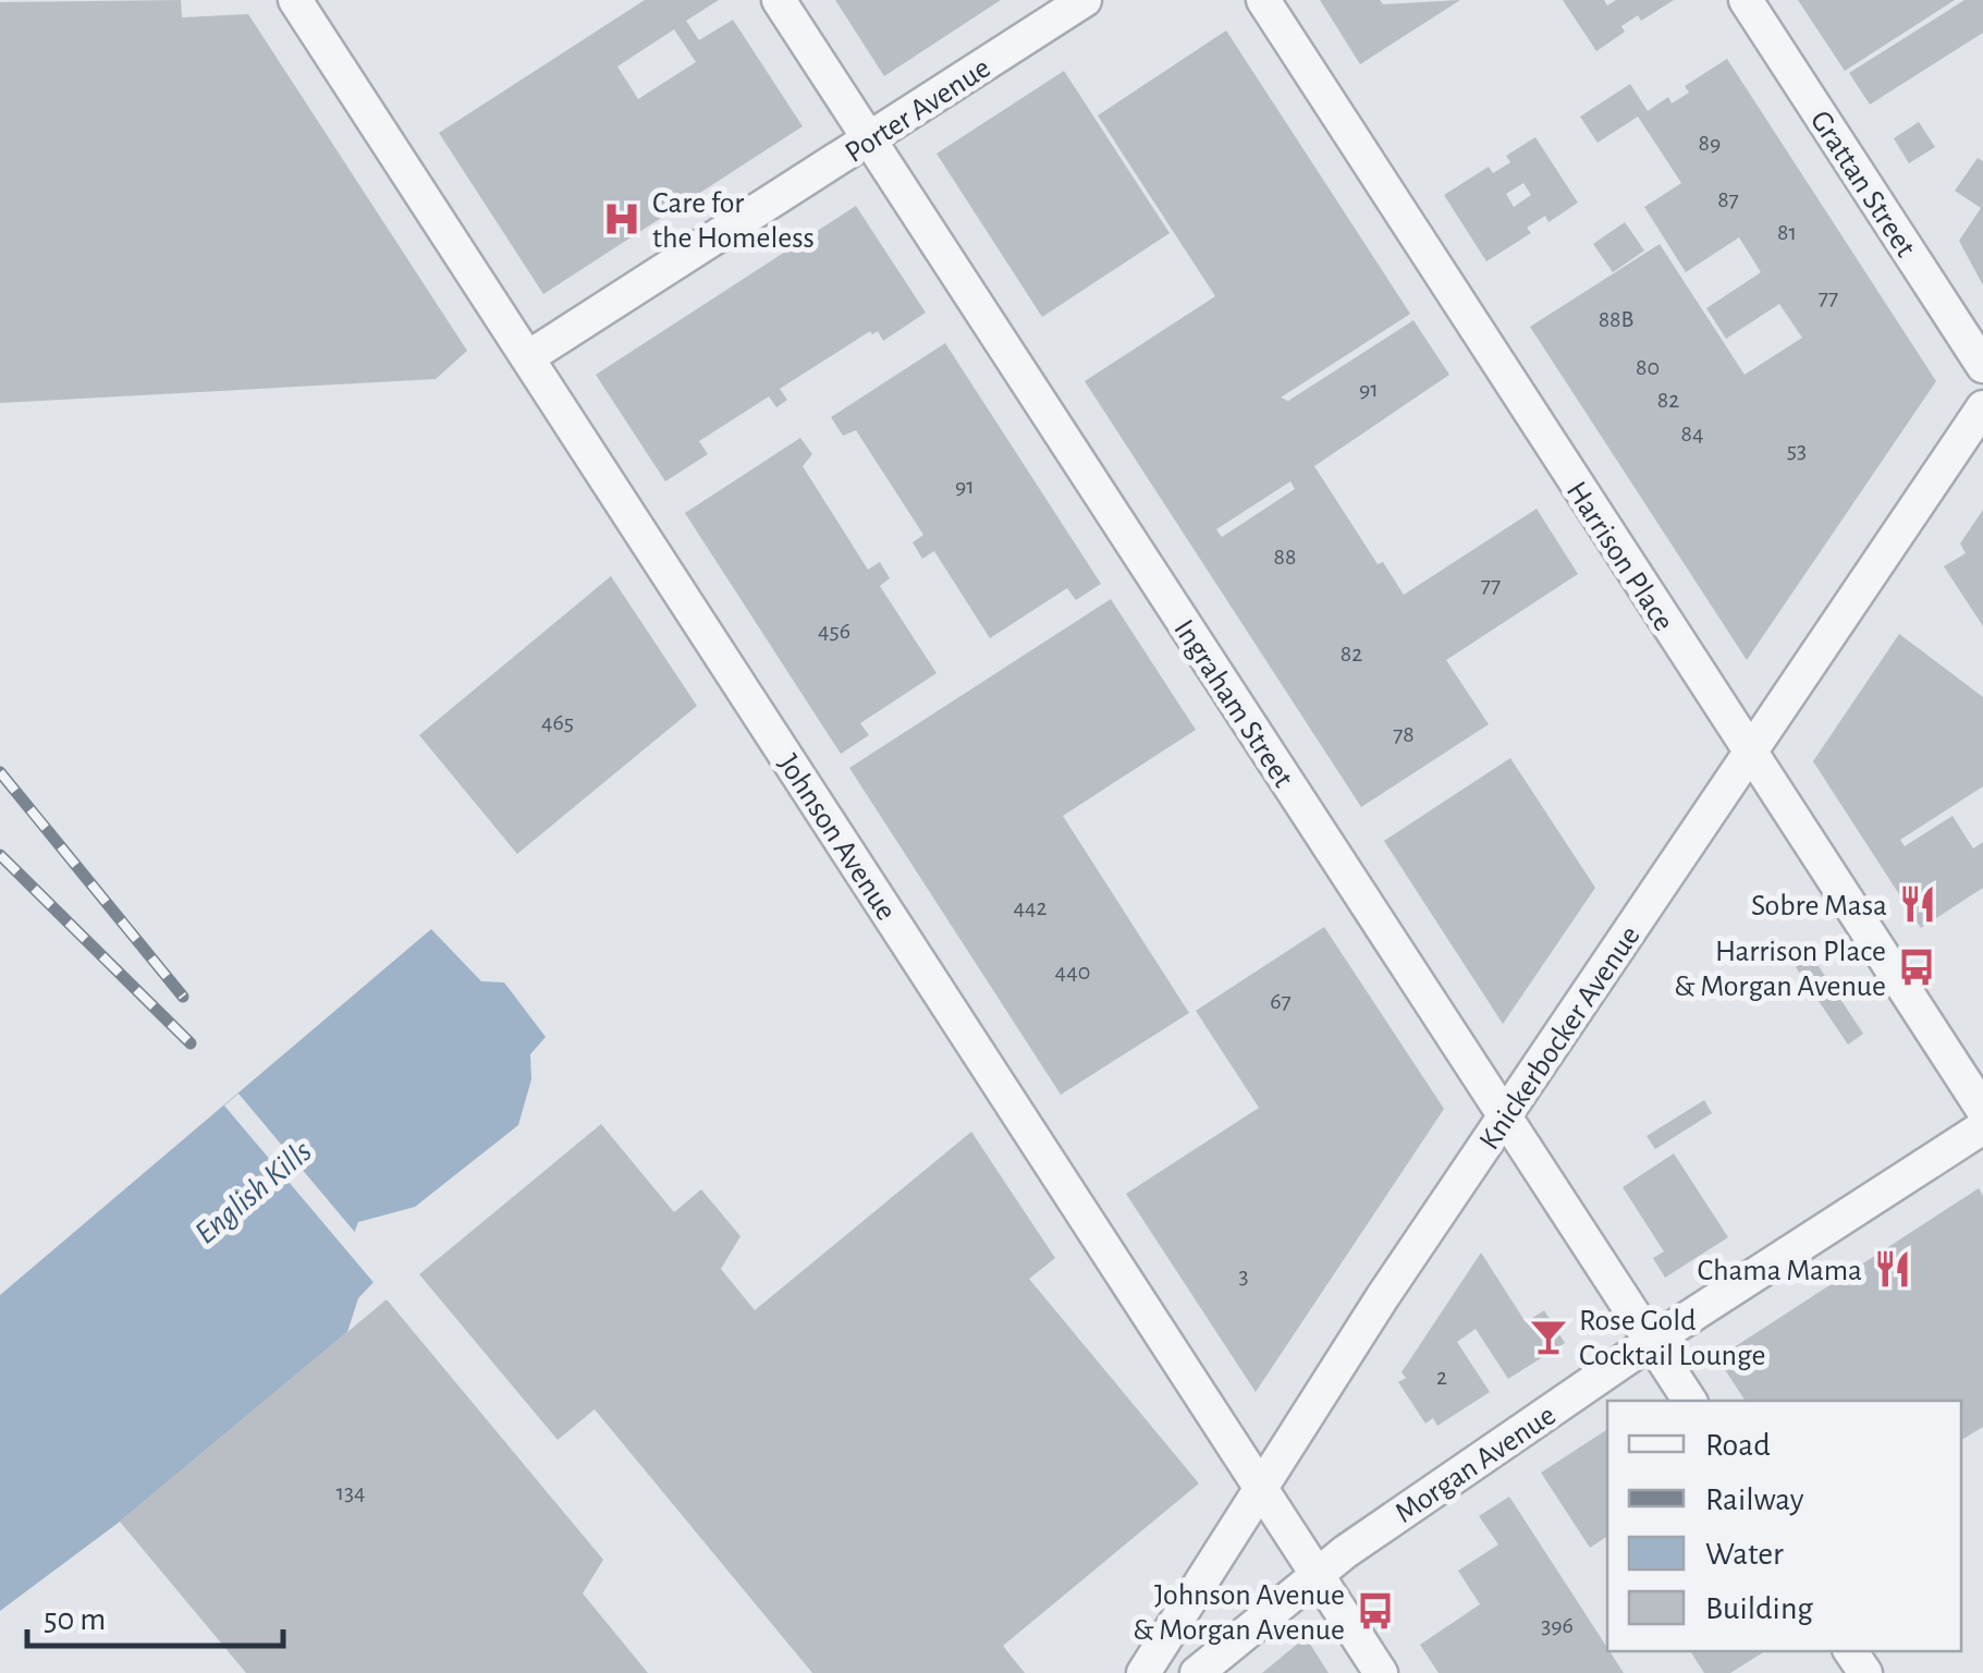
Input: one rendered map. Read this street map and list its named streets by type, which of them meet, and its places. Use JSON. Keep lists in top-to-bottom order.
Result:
{
  "streets": {
    "street": [
      "Porter Avenue",
      "Grattan Street",
      "Harrison Place",
      "Ingraham Street",
      "Johnson Avenue",
      "Knickerbocker Avenue",
      "Morgan Avenue"
    ]
  },
  "crossings": [
    ["Porter Avenue", "Ingraham Street"],
    ["Porter Avenue", "Johnson Avenue"],
    ["Harrison Place", "Knickerbocker Avenue"],
    ["Ingraham Street", "Knickerbocker Avenue"],
    ["Ingraham Street", "Morgan Avenue"],
    ["Johnson Avenue", "Knickerbocker Avenue"],
    ["Johnson Avenue", "Morgan Avenue"]
  ],
  "water": ["English Kills"],
  "places": {
    "hospital": ["Care for the Homeless"],
    "restaurant": ["Sobre Masa", "Chama Mama"],
    "bus stop": ["Harrison Place & Morgan Avenue", "Johnson Avenue & Morgan Avenue"],
    "bar": ["Rose Gold Cocktail Lounge"]
  },
  "house_numbers": [
    "89",
    "87",
    "81",
    "77",
    "88B",
    "80",
    "91",
    "82",
    "84",
    "53",
    "91",
    "88",
    "77",
    "456",
    "82",
    "465",
    "78",
    "442",
    "440",
    "67",
    "3",
    "2",
    "134",
    "396"
  ],
  "legend": [
    "Road",
    "Railway",
    "Water",
    "Building"
  ],
  "scale_bar": "50 m"
}
